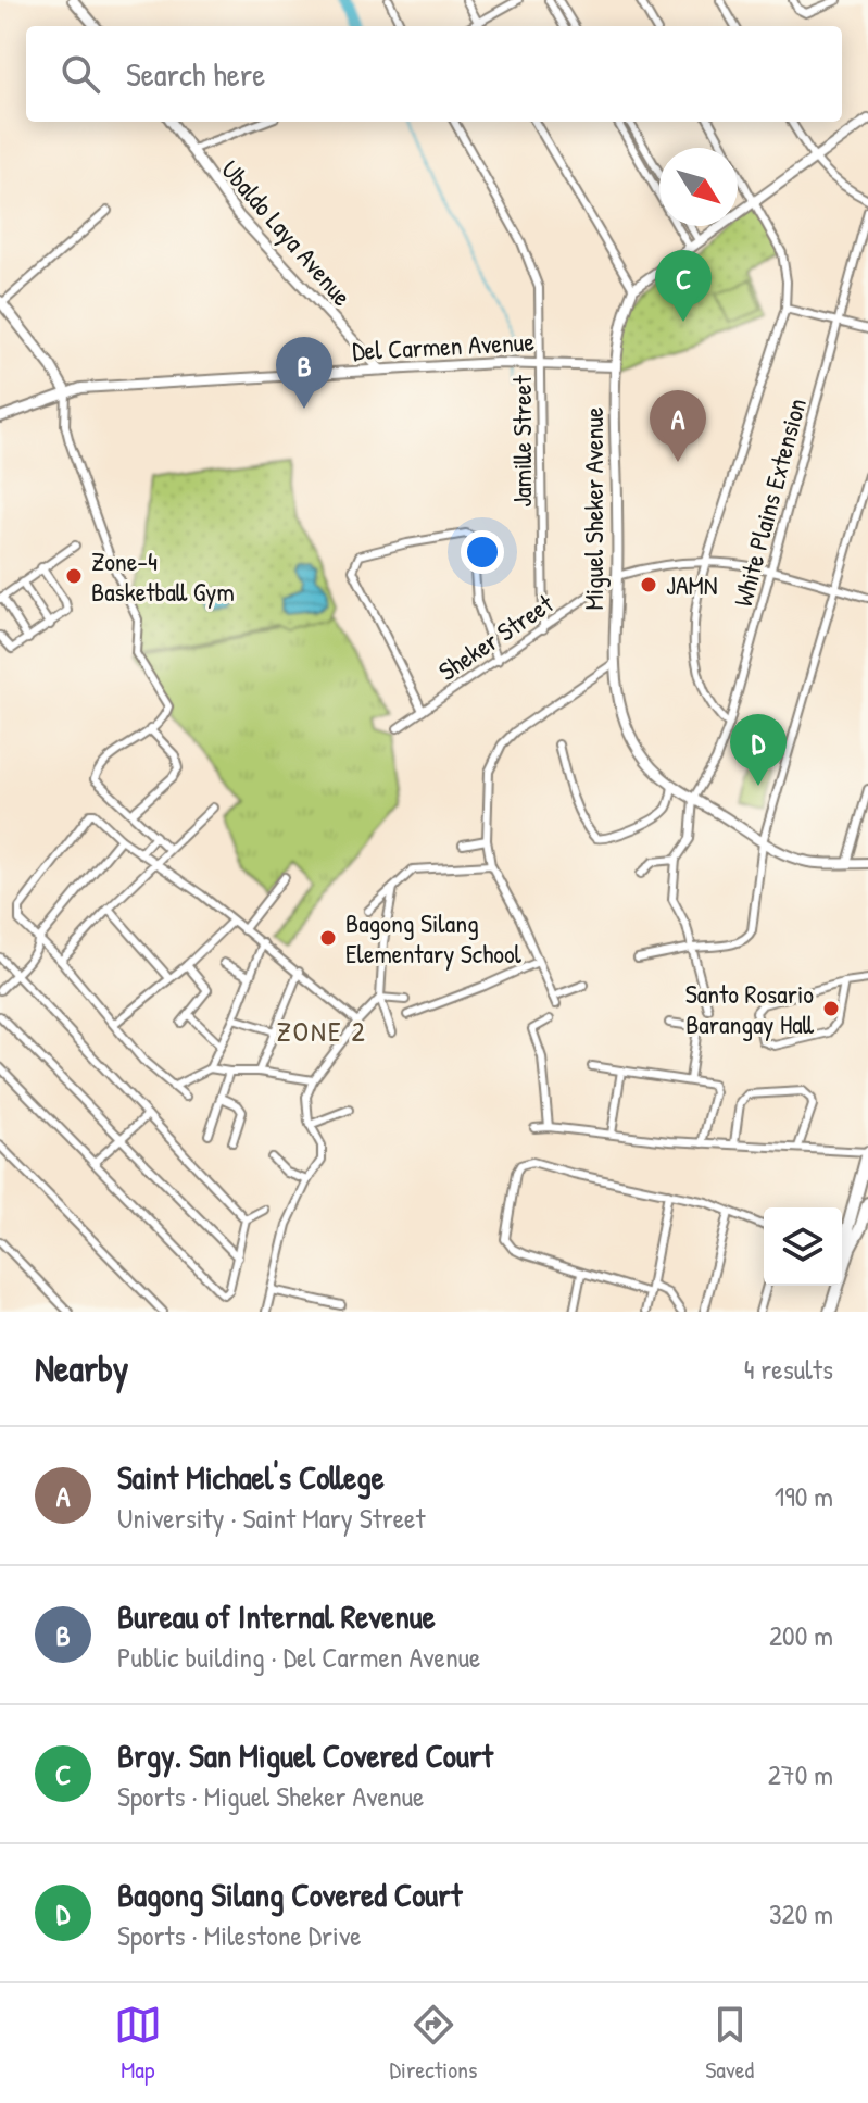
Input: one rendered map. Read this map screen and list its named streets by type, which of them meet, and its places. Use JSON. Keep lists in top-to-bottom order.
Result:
{
  "streets": {
    "street": [
      "Ubaldo Laya Avenue",
      "Del Carmen Avenue",
      "Jamille Street",
      "White Plains Extension",
      "Miguel Sheker Avenue",
      "Sheker Street"
    ]
  },
  "crossings": [
    ["Ubaldo Laya Avenue", "Del Carmen Avenue"],
    ["Del Carmen Avenue", "Jamille Street"],
    ["Del Carmen Avenue", "Miguel Sheker Avenue"],
    ["Jamille Street", "Sheker Street"],
    ["White Plains Extension", "Miguel Sheker Avenue"],
    ["White Plains Extension", "Sheker Street"],
    ["Miguel Sheker Avenue", "Sheker Street"]
  ],
  "districts": ["ZONE 2"],
  "places": [
    "Zone-4 Basketball Gym",
    "JAMN",
    "Bagong Silang Elementary School",
    "Santo Rosario Barangay Hall"
  ],
  "north": "bottom right",
  "page": {
    "search": "Search here",
    "pins": [
      "C",
      "B",
      "A",
      "D"
    ],
    "heading": ["Nearby", "4 results"],
    "list": [
      {
        "mark": "A",
        "name": "Saint Michael's College",
        "note": "University · Saint Mary Street",
        "value": "190 m"
      },
      {
        "mark": "B",
        "name": "Bureau of Internal Revenue",
        "note": "Public building · Del Carmen Avenue",
        "value": "200 m"
      },
      {
        "mark": "C",
        "name": "Brgy. San Miguel Covered Court",
        "note": "Sports · Miguel Sheker Avenue",
        "value": "270 m"
      },
      {
        "mark": "D",
        "name": "Bagong Silang Covered Court",
        "note": "Sports · Milestone Drive",
        "value": "320 m"
      }
    ],
    "nav": ["Map", "Directions", "Saved"]
  }
}
